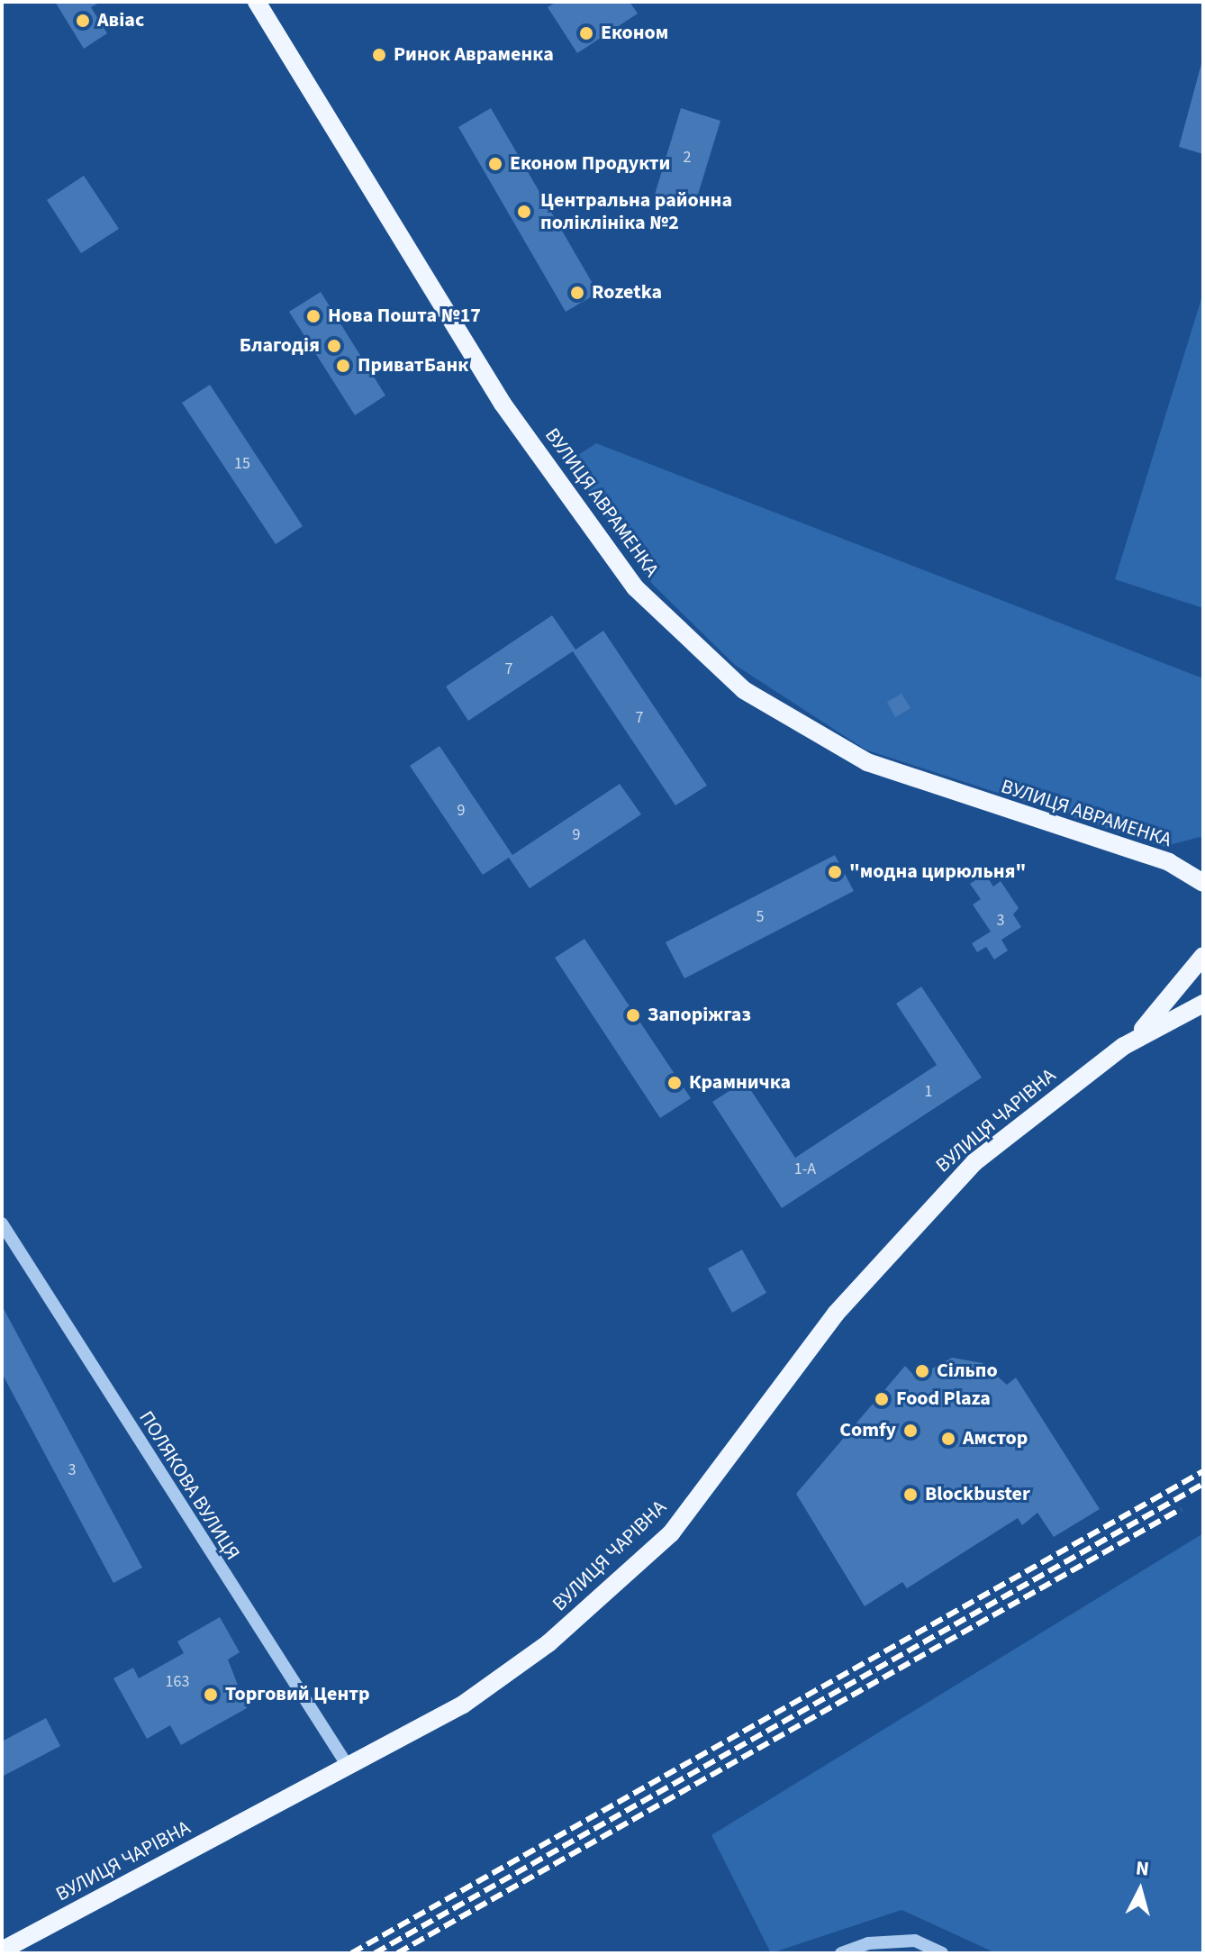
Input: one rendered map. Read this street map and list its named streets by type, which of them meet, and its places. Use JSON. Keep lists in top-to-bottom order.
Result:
{
  "streets": {
    "main road": ["ВУЛИЦЯ АВРАМЕНКА", "ВУЛИЦЯ ЧАРІВНА"],
    "street": ["ПОЛЯКОВА ВУЛИЦЯ"]
  },
  "crossings": [
    ["ВУЛИЦЯ ЧАРІВНА", "ПОЛЯКОВА ВУЛИЦЯ"]
  ],
  "places": [
    "Авіас",
    "Економ",
    "Ринок Авраменка",
    "Економ Продукти",
    "Центральна районна поліклініка №2",
    "Rozetka",
    "Нова Пошта №17",
    "Благодія",
    "ПриватБанк",
    "\"модна цирюльня\"",
    "Запоріжгаз",
    "Крамничка",
    "Сільпо",
    "Food Plaza",
    "Comfy",
    "Амстор",
    "Blockbuster",
    "Торговий Центр"
  ],
  "house_numbers": [
    "2",
    "15",
    "7",
    "7",
    "9",
    "9",
    "5",
    "3",
    "1",
    "1-А",
    "3",
    "163"
  ],
  "north": "top"
}
